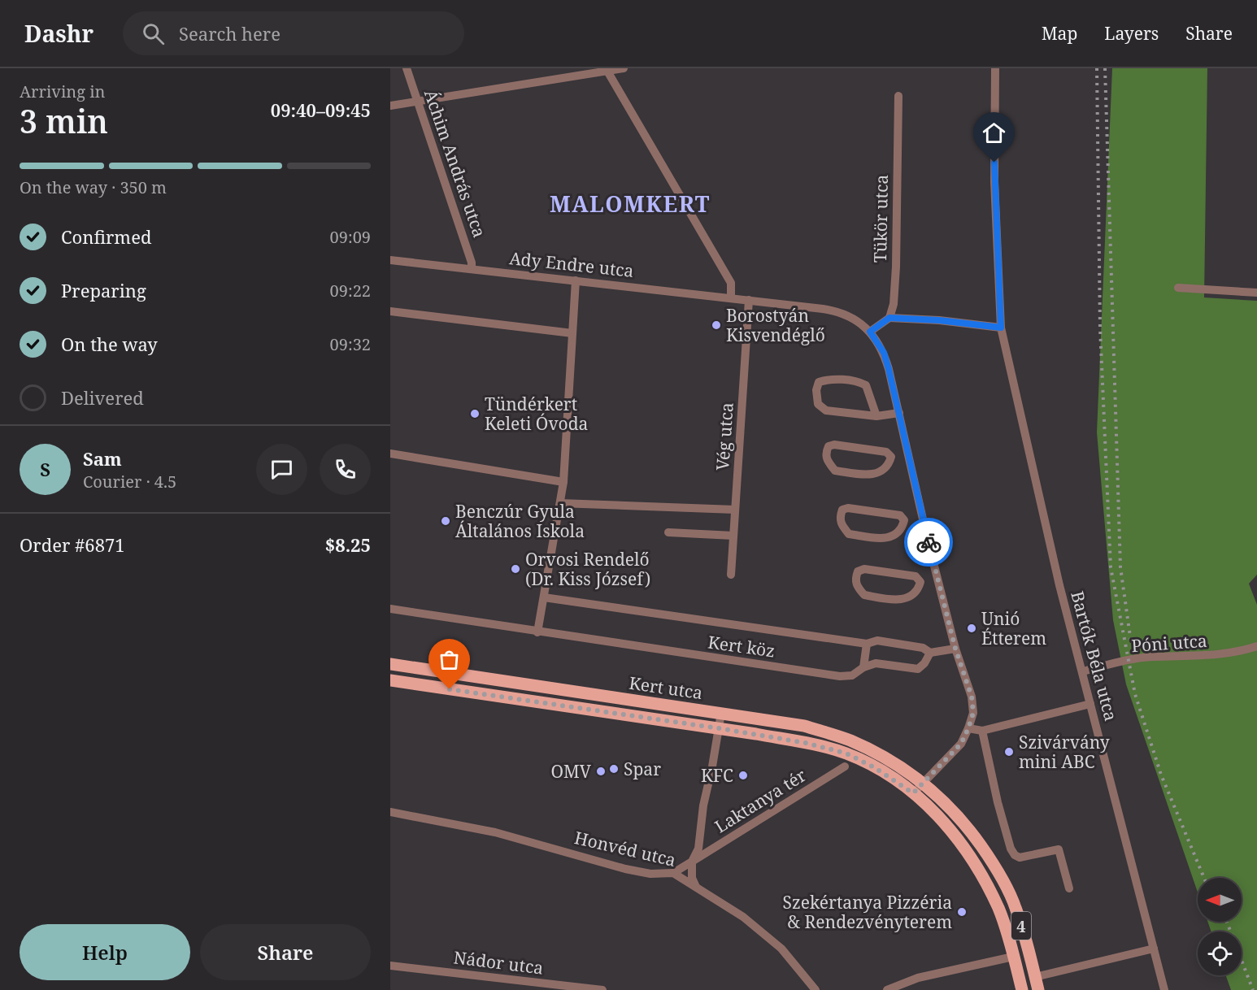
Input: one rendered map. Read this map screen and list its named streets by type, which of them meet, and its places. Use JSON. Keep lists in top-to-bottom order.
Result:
{
  "streets": {
    "main road": ["Kert utca", "4"],
    "street": [
      "Áchim András utca",
      "Tükör utca",
      "Ady Endre utca",
      "Vég utca",
      "Póni utca",
      "Kert köz",
      "Bartók Béla utca",
      "Laktanya tér",
      "Honvéd utca",
      "Nádor utca"
    ]
  },
  "crossings": [
    ["Áchim András utca", "Ady Endre utca"],
    ["Ady Endre utca", "Vég utca"],
    ["Ady Endre utca", "Kert köz"],
    ["Póni utca", "Bartók Béla utca"],
    ["Kert utca", "Laktanya tér"],
    ["Kert utca", "4"],
    ["Laktanya tér", "Honvéd utca"]
  ],
  "districts": ["MALOMKERT"],
  "places": [
    "Borostyán Kisvendéglő",
    "Tündérkert Keleti Óvoda",
    "Benczúr Gyula Általános Iskola",
    "Orvosi Rendelő (Dr. Kiss József)",
    "Unió Étterem",
    "Szivárvány mini ABC",
    "Spar",
    "OMV",
    "KFC",
    "Szekértanya Pizzéria & Rendezvényterem"
  ],
  "north": "left",
  "page": {
    "header": "Dashr",
    "search": "Search here",
    "nav": ["Map", "Layers", "Share"],
    "heading": ["3 min", "Arriving in", "09:40–09:45"],
    "panel": [
      "Sam",
      "Courier · 4.5",
      "Order #6871",
      "$8.25"
    ],
    "bar": "On the way · 350 m",
    "list": [
      ["Confirmed", "09:09"],
      ["Preparing", "09:22"],
      ["On the way", "09:32"],
      "Delivered"
    ],
    "round": "S",
    "buttons": ["Help", "Share"]
  }
}
